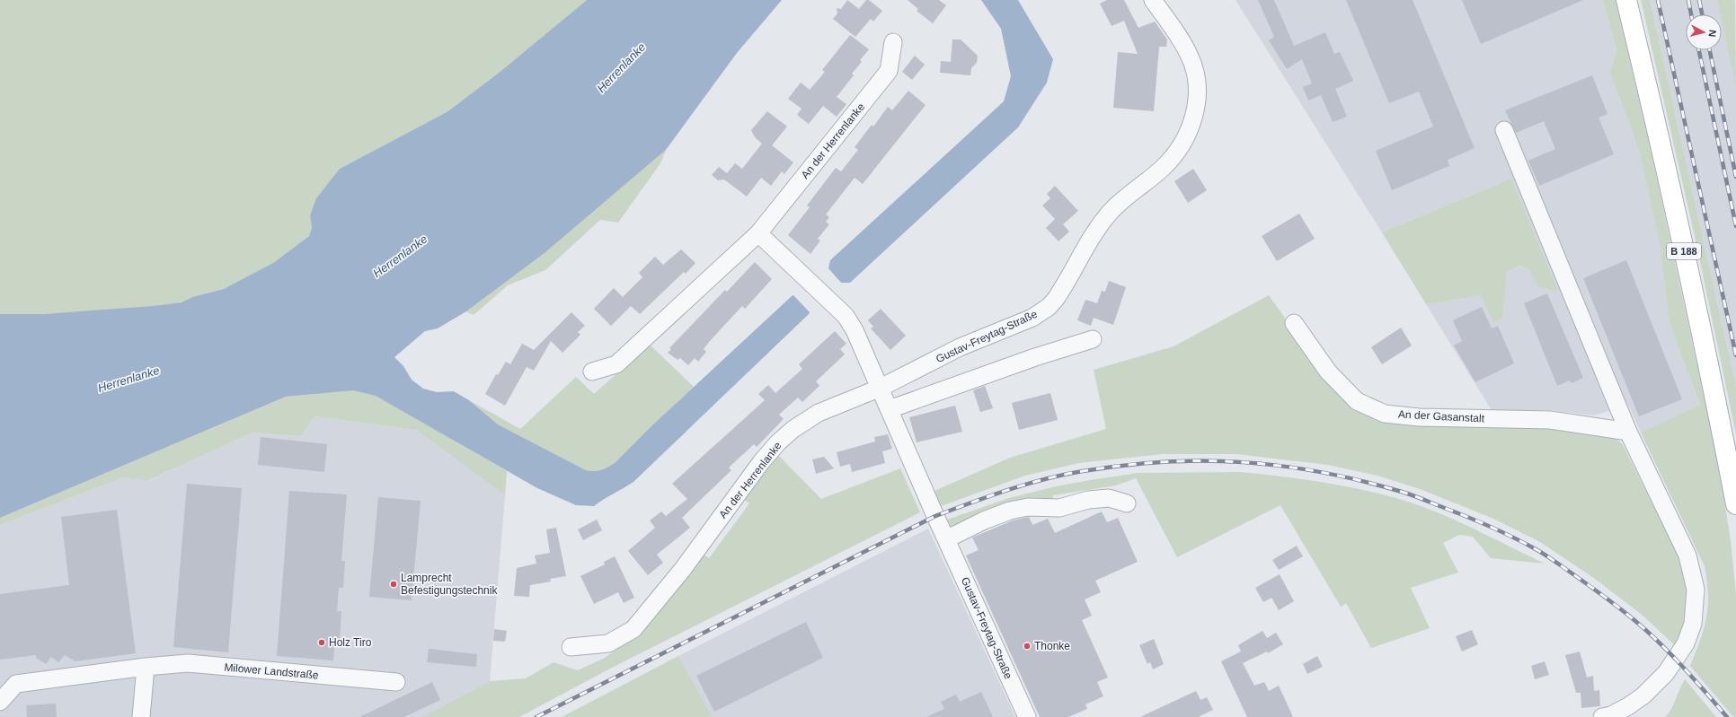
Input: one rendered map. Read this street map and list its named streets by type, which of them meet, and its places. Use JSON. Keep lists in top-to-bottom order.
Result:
{
  "streets": {
    "main road": ["B 188"],
    "street": [
      "An der Herrenlanke",
      "Gustav-Freytag-Straße",
      "An der Gasanstalt",
      "Milower Landstraße"
    ]
  },
  "crossings": [
    ["An der Herrenlanke", "Gustav-Freytag-Straße"]
  ],
  "water": ["Herrenlanke"],
  "places": ["Lamprecht Befestigungstechnik", "Holz Tiro", "Thonke"],
  "north": "right"
}
